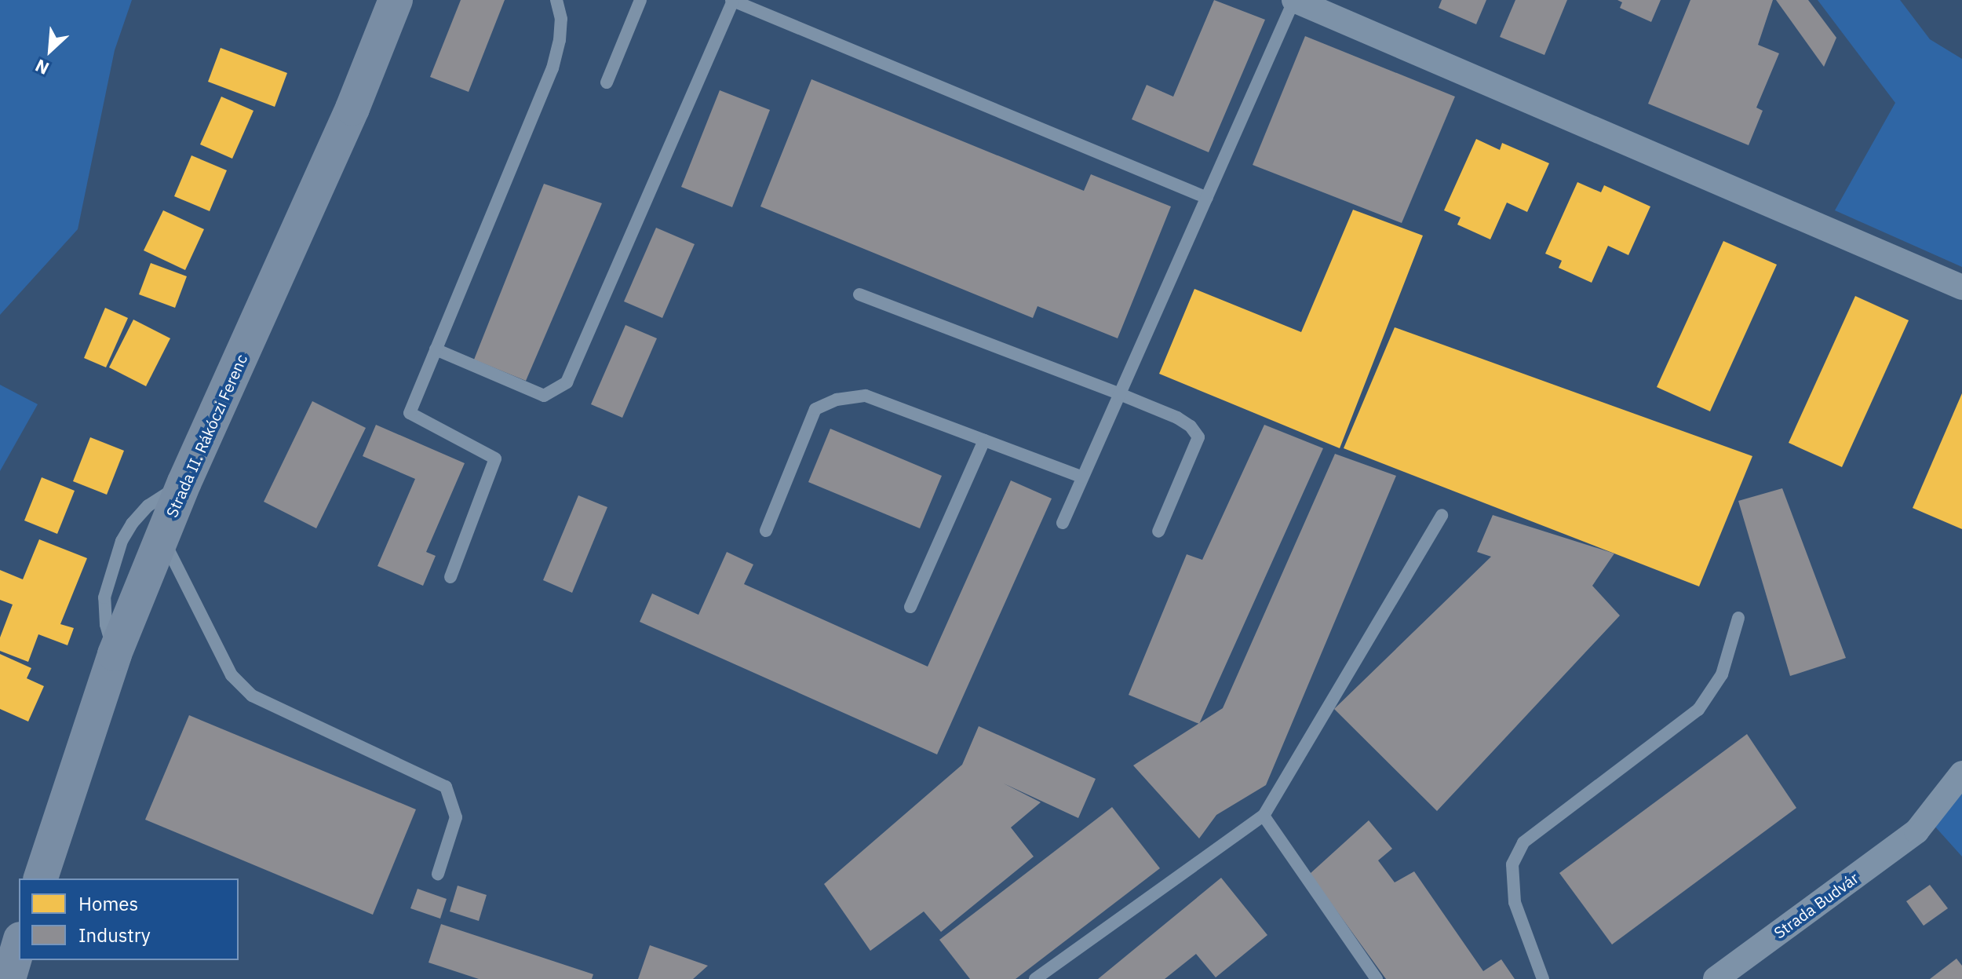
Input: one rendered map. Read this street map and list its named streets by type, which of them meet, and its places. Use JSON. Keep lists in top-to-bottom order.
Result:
{
  "streets": {
    "main road": ["Strada II. Rákóczi Ferenc"],
    "street": ["Strada Budvár"]
  },
  "legend": ["Homes", "Industry"],
  "north": "bottom left"
}
